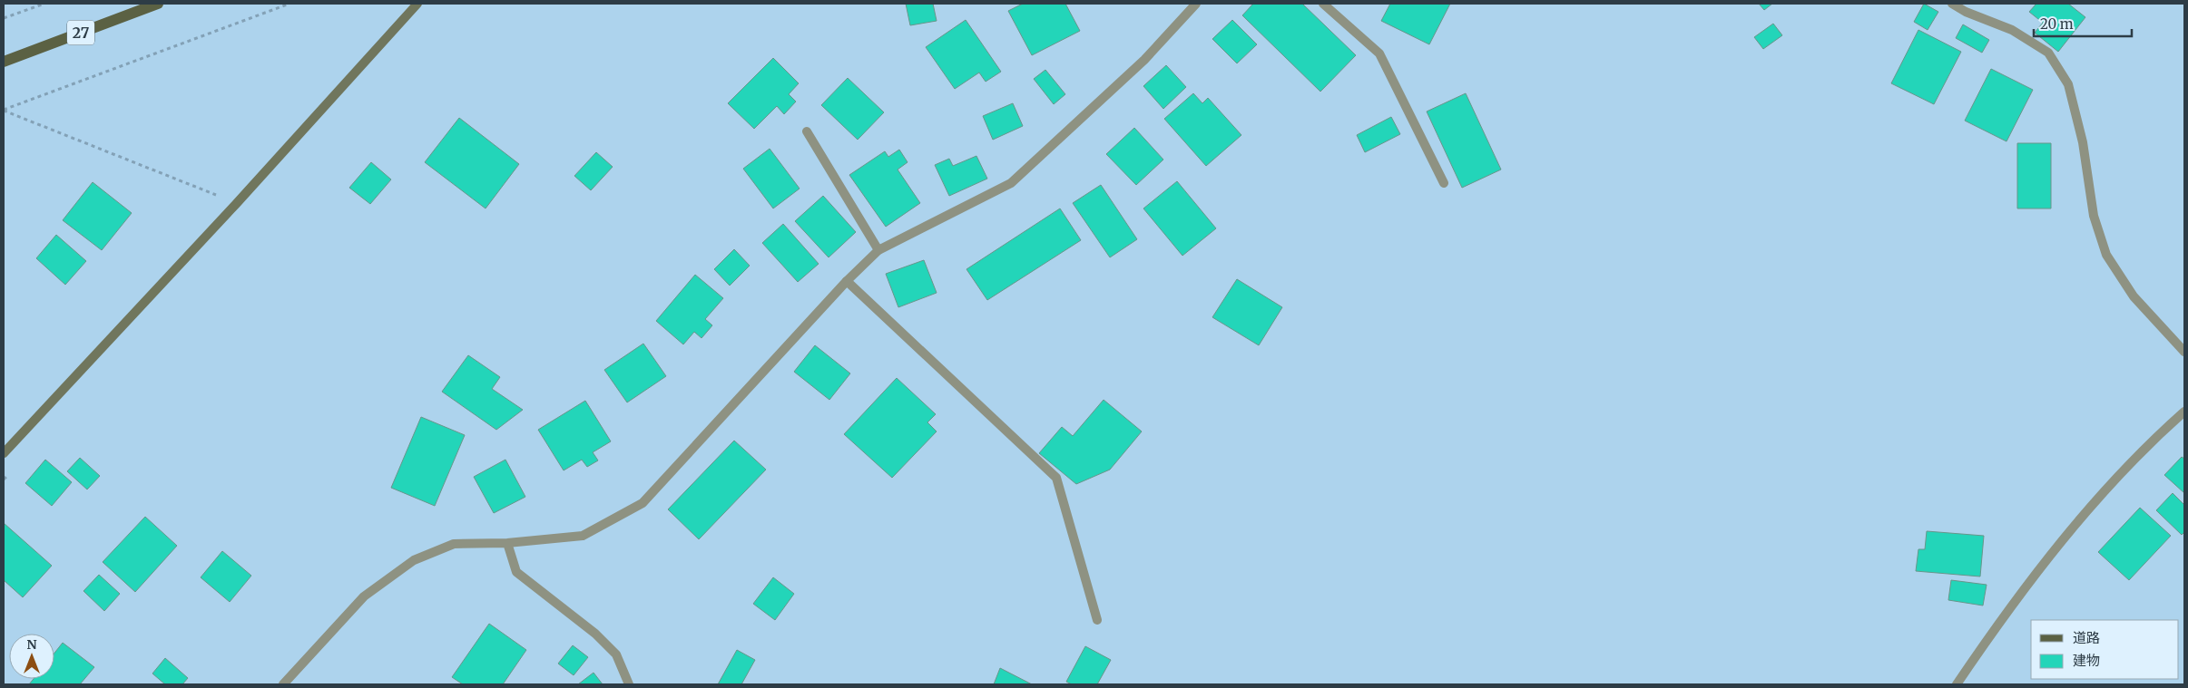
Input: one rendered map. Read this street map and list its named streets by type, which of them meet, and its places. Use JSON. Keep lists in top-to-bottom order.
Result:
{
  "streets": {
    "main road": ["27"]
  },
  "legend": ["道路", "建物"],
  "scale_bar": "20 m",
  "north": "top"
}
